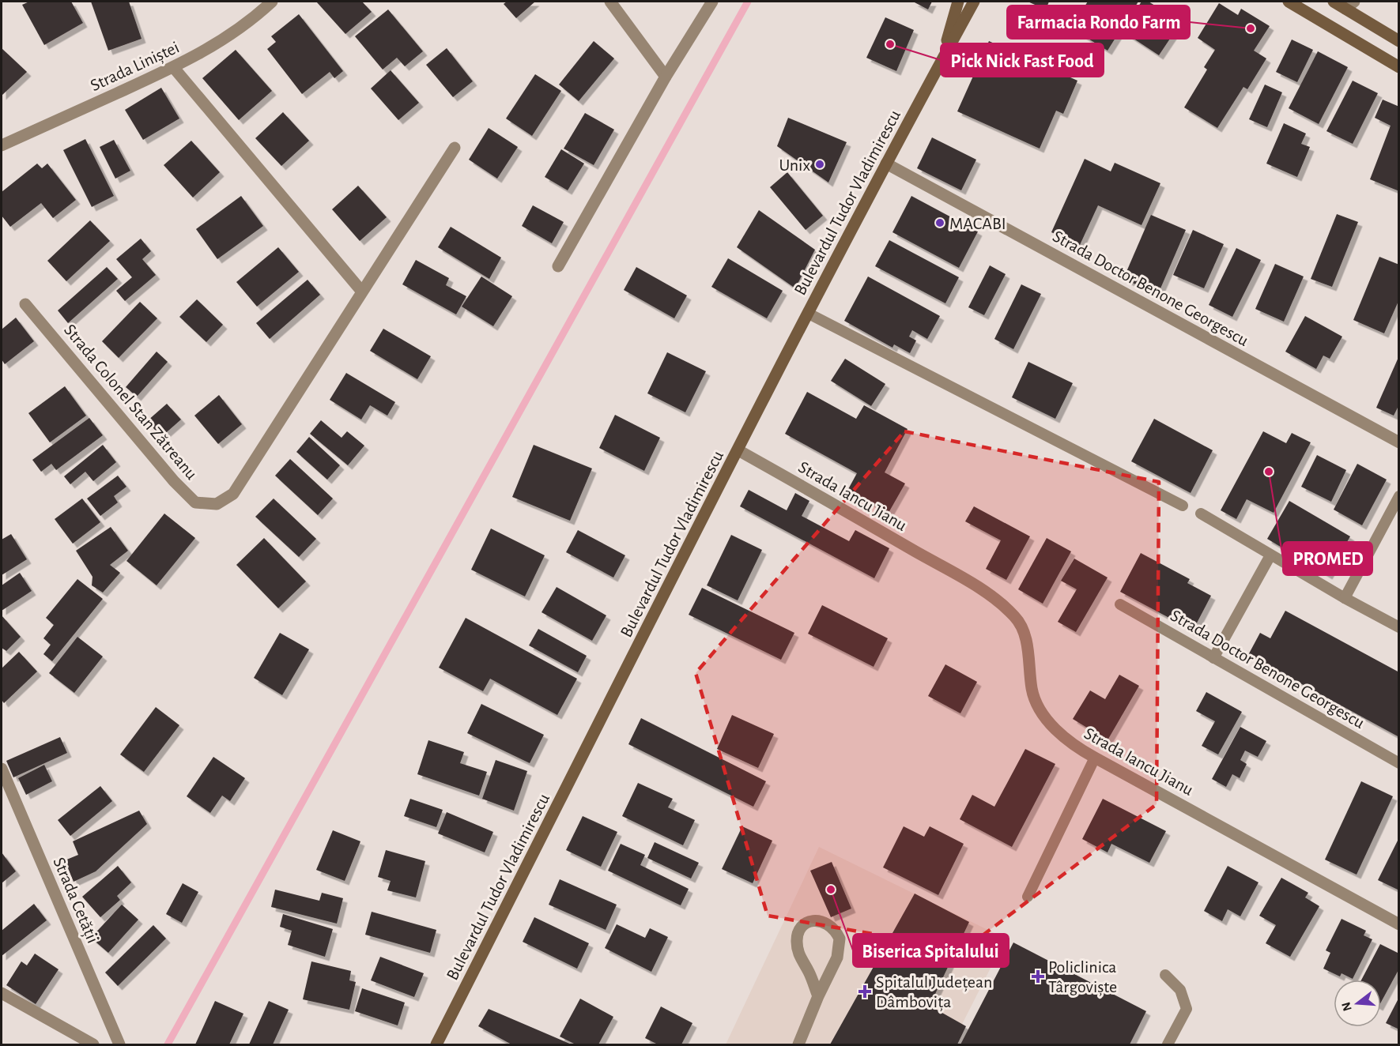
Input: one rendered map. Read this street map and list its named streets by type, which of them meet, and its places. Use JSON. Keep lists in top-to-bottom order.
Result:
{
  "streets": {
    "main road": ["Bulevardul Tudor Vladimirescu"],
    "street": [
      "Strada Liniștei",
      "Strada Doctor Benone Georgescu",
      "Strada Colonel Stan Zătreanu",
      "Strada Iancu Jianu",
      "Strada Cetății"
    ]
  },
  "crossings": [
    ["Bulevardul Tudor Vladimirescu", "Strada Doctor Benone Georgescu"],
    ["Bulevardul Tudor Vladimirescu", "Strada Iancu Jianu"]
  ],
  "places": {
    "other": [
      "Farmacia Rondo Farm",
      "Pick Nick Fast Food",
      "Unix",
      "MACABI",
      "PROMED",
      "Biserica Spitalului"
    ],
    "health": ["Policlinica Târgoviște", "Spitalul Județean Dâmbovița"]
  },
  "north": "left"
}
